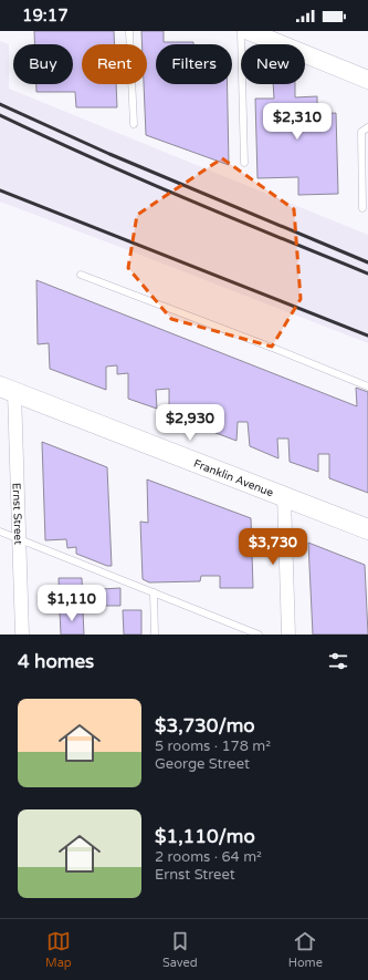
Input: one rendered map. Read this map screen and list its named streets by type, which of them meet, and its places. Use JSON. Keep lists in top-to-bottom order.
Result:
{
  "streets": {
    "main road": ["Franklin Avenue"],
    "street": ["Ernst Street"]
  },
  "crossings": [
    ["Franklin Avenue", "Ernst Street"]
  ],
  "page": {
    "status": "19:17",
    "chip": [
      "Buy",
      "Rent",
      "Filters",
      "New"
    ],
    "price": [
      "$2,310",
      "$2,930",
      "$3,730",
      "$1,110"
    ],
    "heading": "4 homes",
    "list": [
      {
        "name": "$3,730/mo",
        "note": "5 rooms · 178 m² · George Street"
      },
      {
        "name": "$1,110/mo",
        "note": "2 rooms · 64 m² · Ernst Street"
      }
    ],
    "tabs": ["Map", "Saved", "Home"]
  }
}
